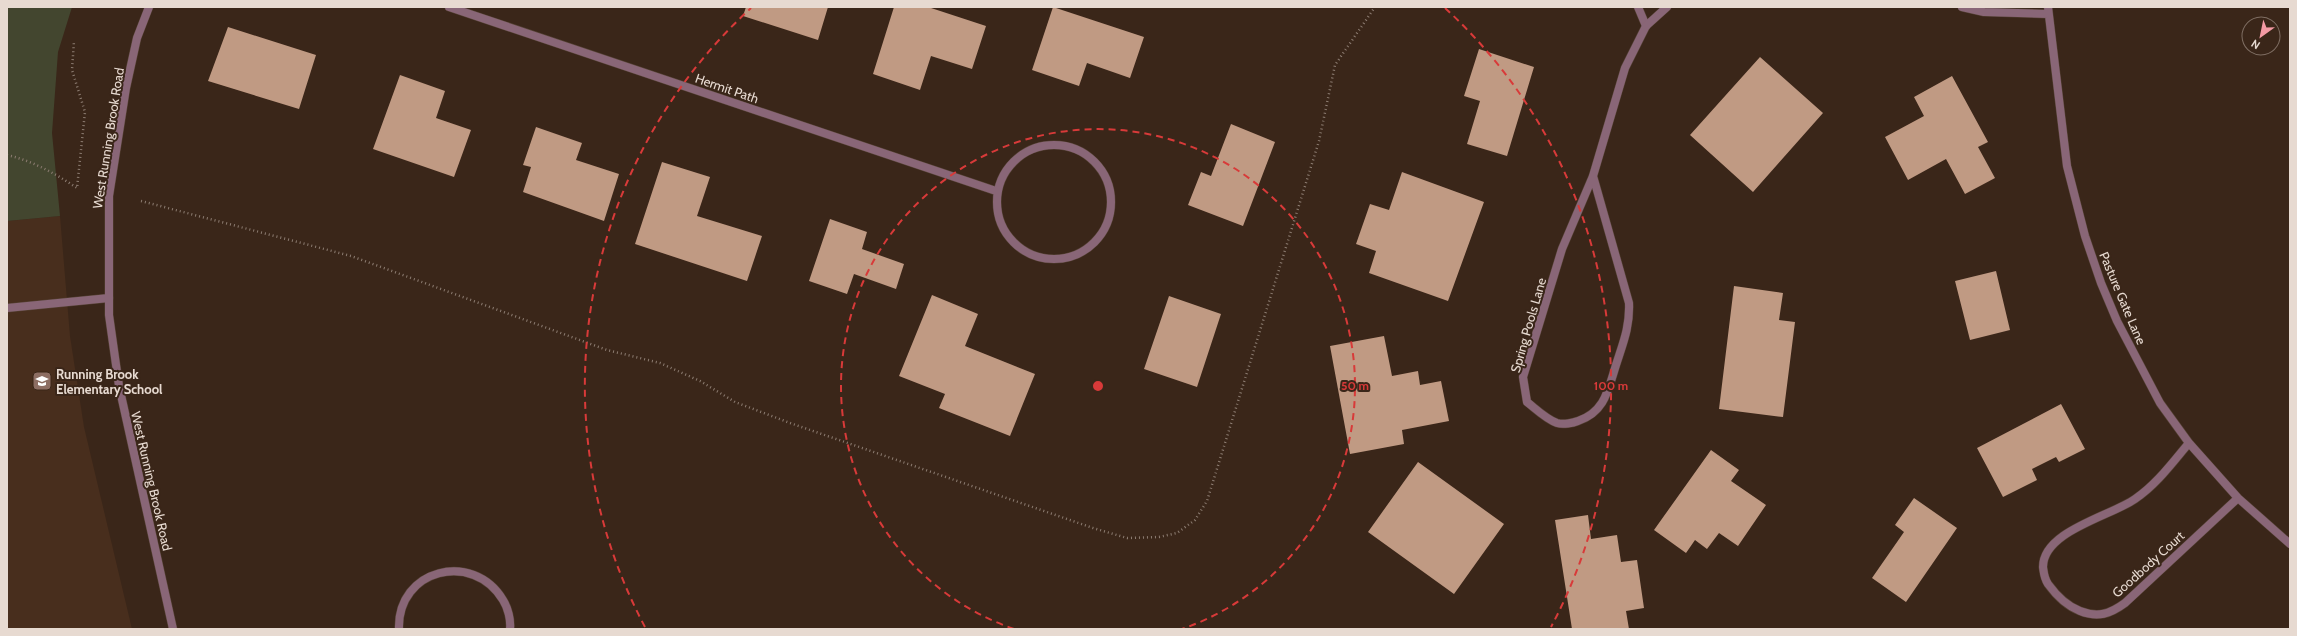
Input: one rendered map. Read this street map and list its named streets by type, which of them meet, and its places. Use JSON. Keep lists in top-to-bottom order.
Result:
{
  "streets": {
    "street": [
      "Hermit Path",
      "West Running Brook Road",
      "Pasture Gate Lane",
      "Spring Pools Lane",
      "Goodbody Court"
    ]
  },
  "crossings": [
    ["Pasture Gate Lane", "Goodbody Court"]
  ],
  "places": {
    "school or university": ["Running Brook Elementary School"]
  },
  "north": "bottom left",
  "rings": ["50 m", "100 m"]
}
